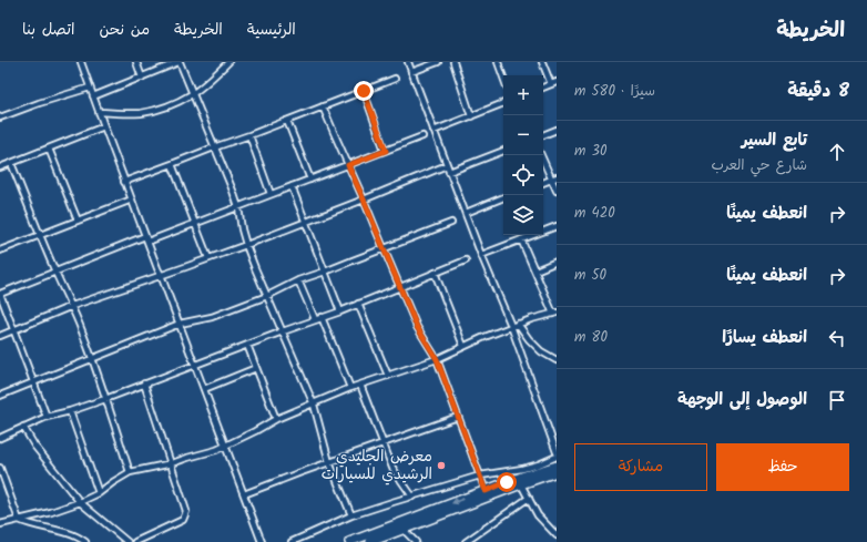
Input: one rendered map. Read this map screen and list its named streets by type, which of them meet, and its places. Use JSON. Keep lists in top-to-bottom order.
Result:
{
  "places": ["معرض الجليدي الرشيدي للسيارات"],
  "page": {
    "header": "الخريطة",
    "nav": [
      "الرئيسية",
      "الخريطة",
      "من نحن",
      "اتصل بنا"
    ],
    "heading": ["8 دقيقة", "سيرًا · 580 m"],
    "map_buttons": ["+", "−"],
    "list": [
      ["تابع السير", "شارع حي العرب", "30 m"],
      ["انعطف يمينًا", "420 m"],
      ["انعطف يمينًا", "50 m"],
      ["انعطف يسارًا", "80 m"],
      "الوصول إلى الوجهة"
    ],
    "buttons": ["حفظ", "مشاركة"]
  }
}
